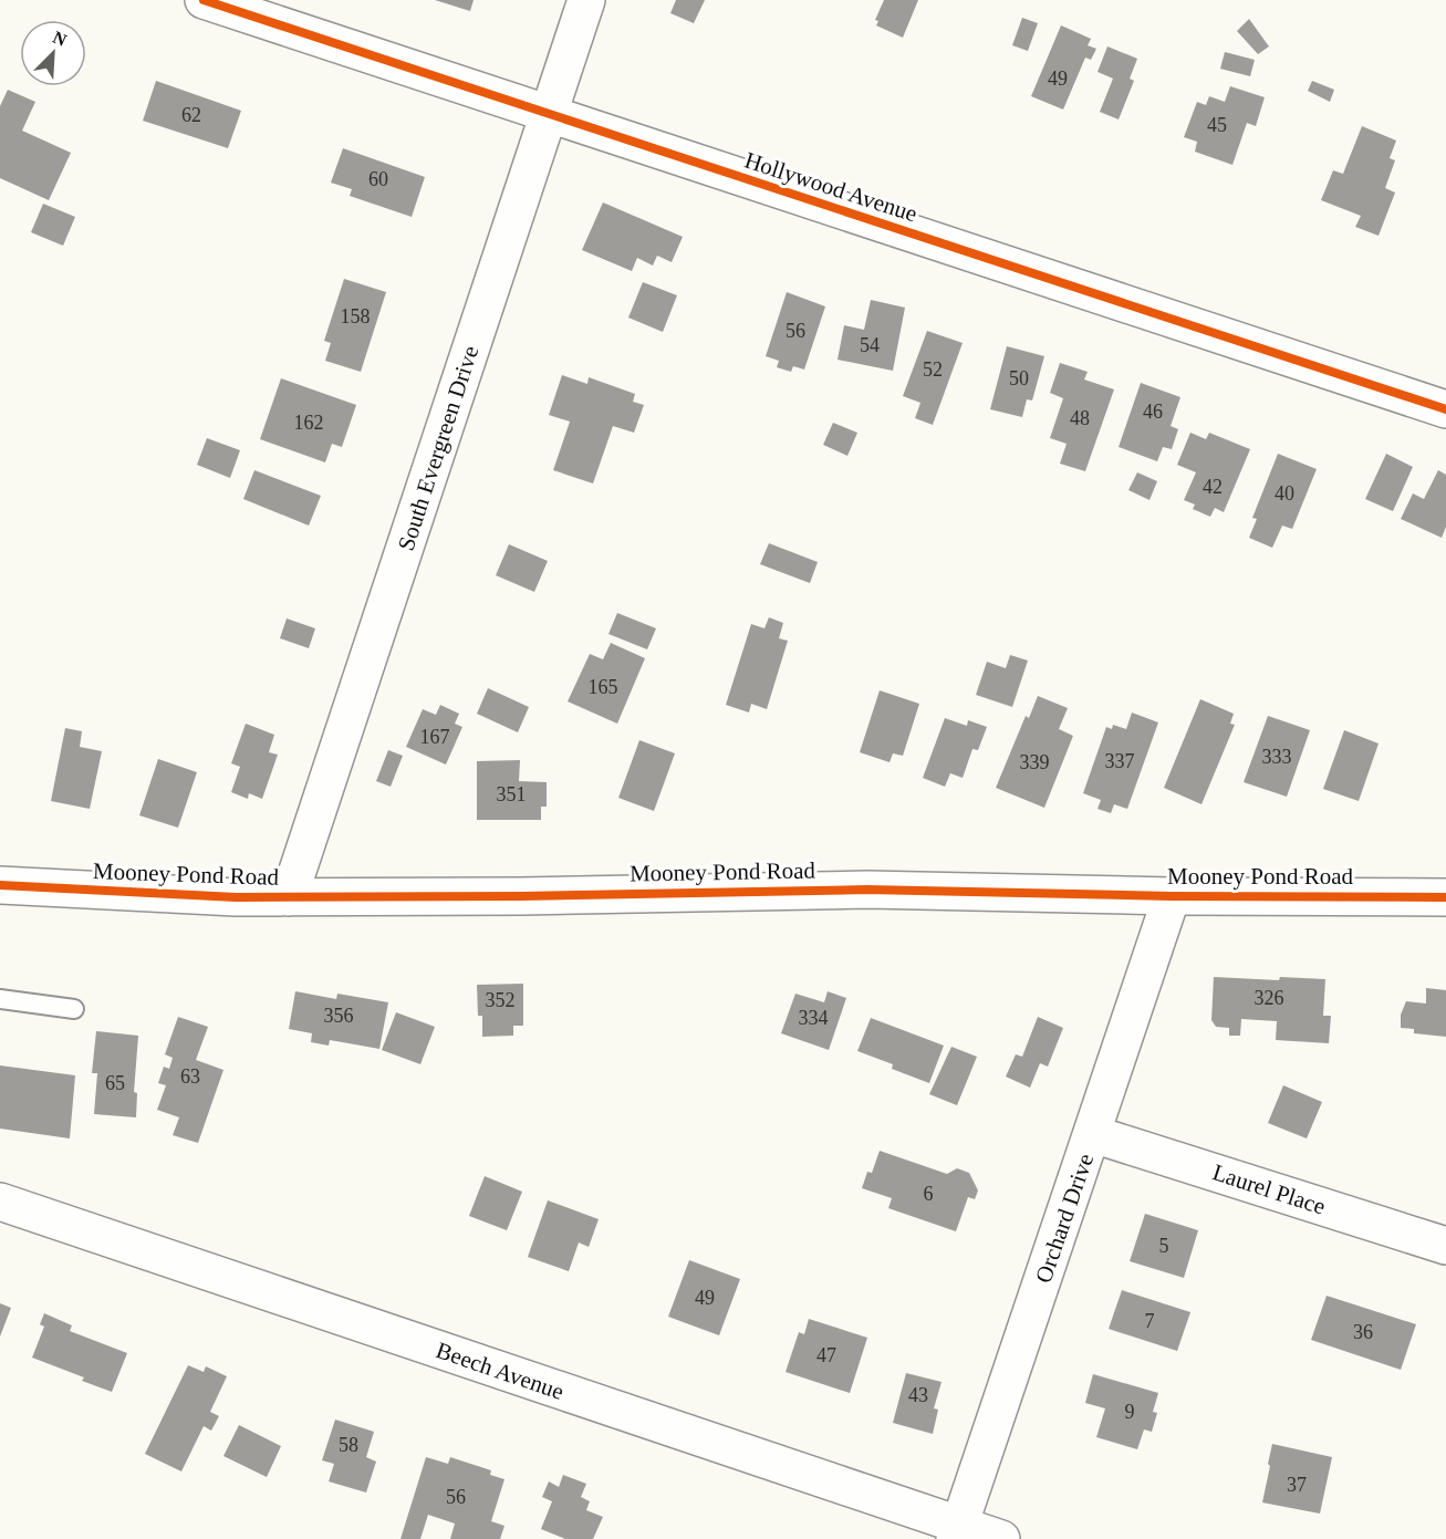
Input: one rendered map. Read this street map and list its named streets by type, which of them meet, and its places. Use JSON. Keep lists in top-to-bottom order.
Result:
{
  "streets": {
    "street": [
      "Hollywood Avenue",
      "South Evergreen Drive",
      "Mooney Pond Road",
      "Laurel Place",
      "Orchard Drive",
      "Beech Avenue"
    ]
  },
  "crossings": [
    ["Hollywood Avenue", "South Evergreen Drive"],
    ["South Evergreen Drive", "Mooney Pond Road"],
    ["Mooney Pond Road", "Orchard Drive"],
    ["Laurel Place", "Orchard Drive"],
    ["Orchard Drive", "Beech Avenue"]
  ],
  "house_numbers": [
    "49",
    "62",
    "45",
    "60",
    "158",
    "56",
    "54",
    "52",
    "50",
    "46",
    "48",
    "162",
    "42",
    "40",
    "165",
    "167",
    "333",
    "337",
    "339",
    "351",
    "326",
    "352",
    "356",
    "334",
    "63",
    "65",
    "6",
    "5",
    "49",
    "7",
    "36",
    "47",
    "43",
    "9",
    "58",
    "37",
    "56"
  ],
  "north": "top right"
}
